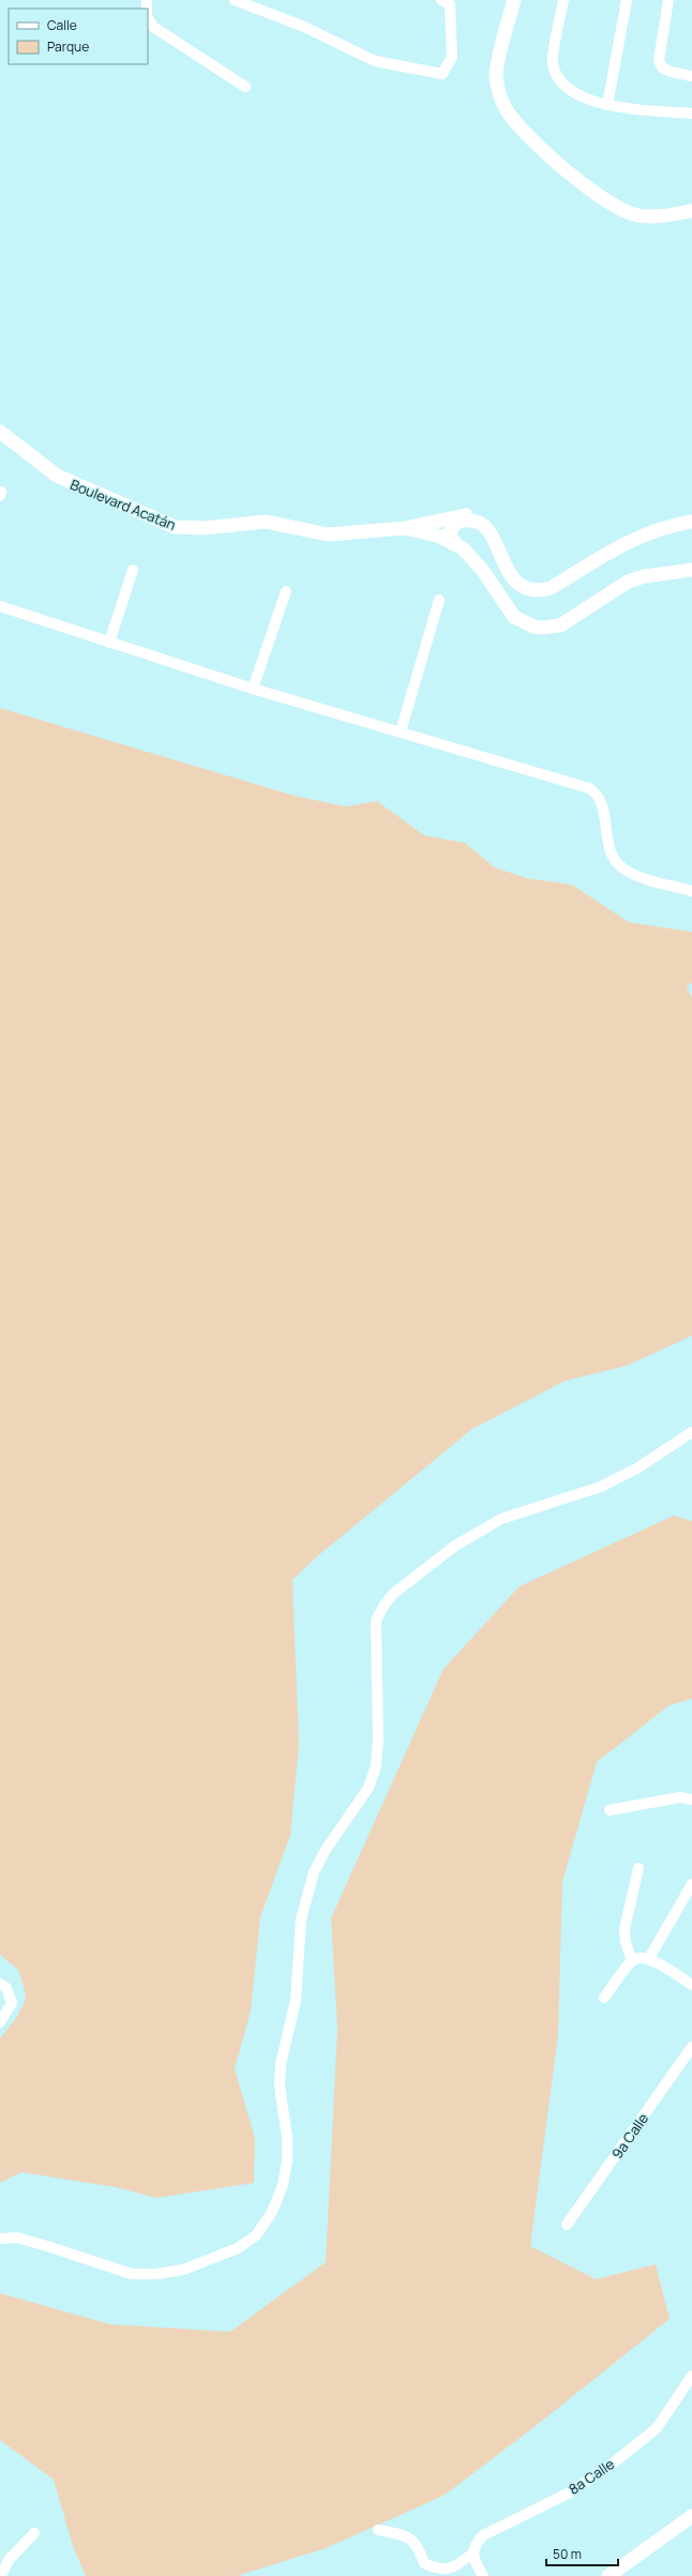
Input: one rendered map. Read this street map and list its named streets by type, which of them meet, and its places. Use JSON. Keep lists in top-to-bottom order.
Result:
{
  "streets": {
    "main road": ["Boulevard Acatán"],
    "street": ["9a Calle", "8a Calle"]
  },
  "legend": ["Calle", "Parque"],
  "scale_bar": "50 m"
}
